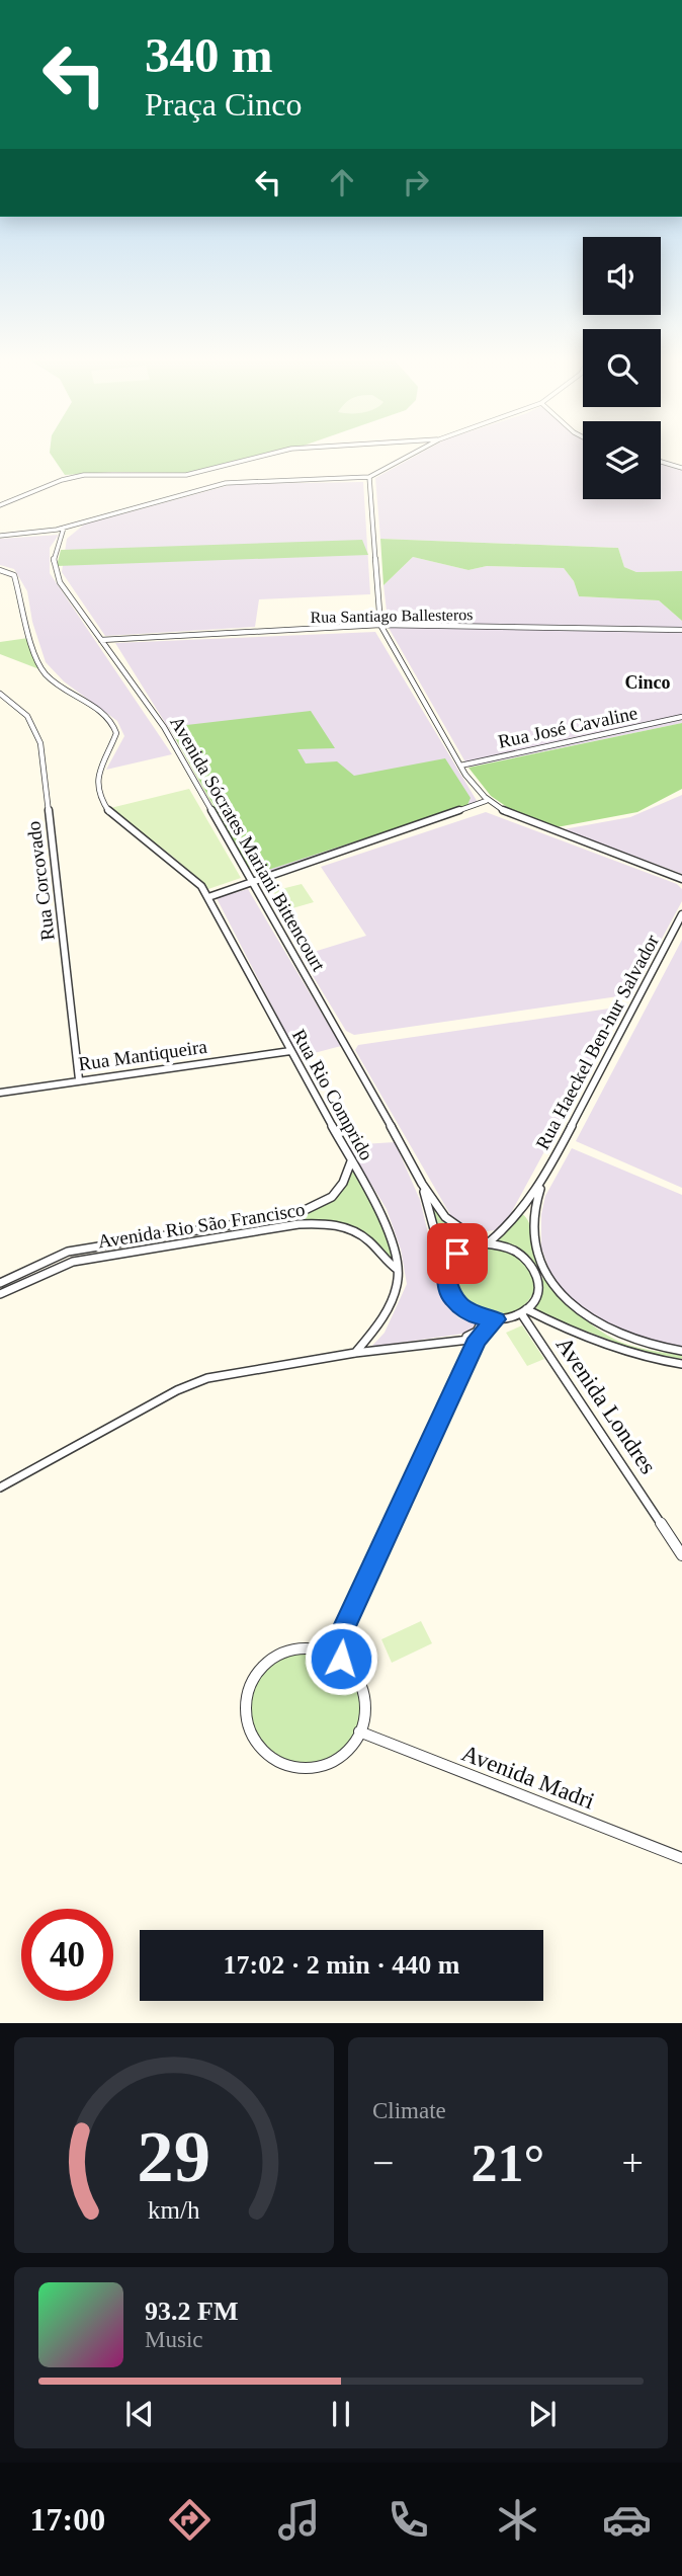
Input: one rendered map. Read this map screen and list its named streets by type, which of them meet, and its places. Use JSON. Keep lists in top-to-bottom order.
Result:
{
  "streets": {
    "street": [
      "Rua Santiago Ballesteros",
      "Rua José Cavaline",
      "Avenida Sócrates Mariani Bittencourt",
      "Rua Corcovado",
      "Rua Haeckel Ben-hur Salvador",
      "Rua Mantiqueira",
      "Rua Rio Comprido",
      "Avenida Rio São Francisco",
      "Avenida Londres",
      "Avenida Madri"
    ]
  },
  "crossings": [
    ["Rua Santiago Ballesteros", "Avenida Sócrates Mariani Bittencourt"],
    ["Avenida Sócrates Mariani Bittencourt", "Rua Haeckel Ben-hur Salvador"],
    ["Avenida Sócrates Mariani Bittencourt", "Avenida Londres"],
    ["Rua Corcovado", "Rua Mantiqueira"],
    ["Rua Haeckel Ben-hur Salvador", "Avenida Londres"],
    ["Rua Mantiqueira", "Rua Rio Comprido"],
    ["Rua Rio Comprido", "Avenida Rio São Francisco"]
  ],
  "districts": ["Cinco"],
  "page": {
    "turn": ["340 m", "Praça Cinco"],
    "limit": "40",
    "trip": "17:02 · 2 min · 440 m",
    "tile": "Climate",
    "heat": ["−", "21°", "+"],
    "song": ["93.2 FM", "Music"],
    "tabs": "17:00",
    "gauge": ["29", "km/h"]
  }
}
